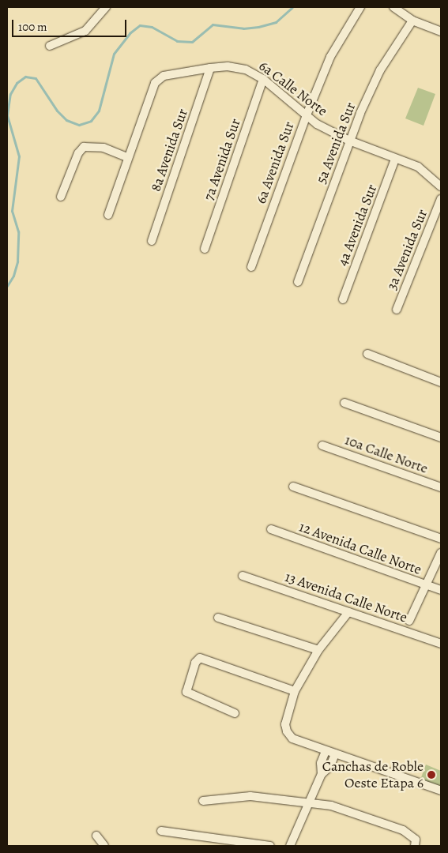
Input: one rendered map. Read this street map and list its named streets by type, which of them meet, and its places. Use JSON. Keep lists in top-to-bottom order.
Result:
{
  "streets": {
    "street": [
      "6a Calle Norte",
      "5a Avenida Sur",
      "8a Avenida Sur",
      "7a Avenida Sur",
      "6a Avenida Sur",
      "4a Avenida Sur",
      "3a Avenida Sur",
      "10a Calle Norte",
      "12 Avenida Calle Norte",
      "13 Avenida Calle Norte"
    ]
  },
  "crossings": [
    ["6a Calle Norte", "5a Avenida Sur"],
    ["6a Calle Norte", "8a Avenida Sur"],
    ["6a Calle Norte", "7a Avenida Sur"],
    ["6a Calle Norte", "6a Avenida Sur"],
    ["6a Calle Norte", "4a Avenida Sur"]
  ],
  "places": ["Canchas de Roble Oeste Etapa 6"],
  "scale_bar": "100 m"
}
